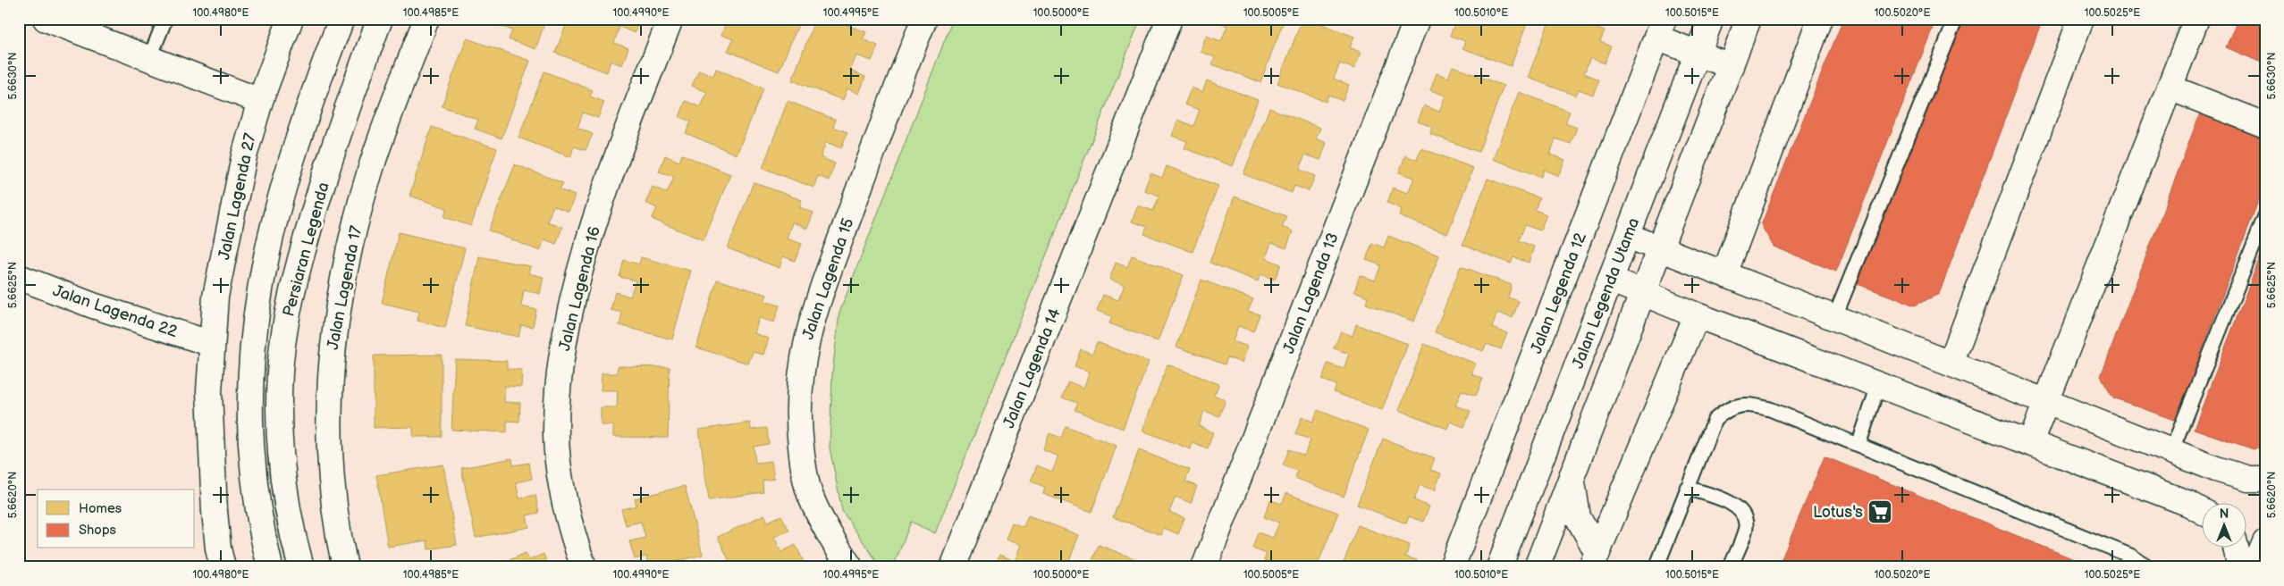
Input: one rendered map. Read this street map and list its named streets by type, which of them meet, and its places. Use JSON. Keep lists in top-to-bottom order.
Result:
{
  "streets": {
    "street": [
      "Jalan Lagenda 27",
      "Persiaran Legenda",
      "Jalan Lagenda 15",
      "Jalan Lagenda 17",
      "Jalan Lagenda 16",
      "Jalan Lagenda 13",
      "Jalan Legenda 12",
      "Jalan Legenda Utama",
      "Jalan Lagenda 22",
      "Jalan Lagenda 14"
    ]
  },
  "crossings": [
    ["Jalan Lagenda 27", "Jalan Lagenda 22"]
  ],
  "places": {
    "supermarket": ["Lotus's"]
  },
  "legend": ["Homes", "Shops"],
  "north": "top",
  "coordinates": [
    "100.4980°E",
    "100.4985°E",
    "100.4990°E",
    "100.4995°E",
    "100.5000°E",
    "100.5005°E",
    "100.5010°E",
    "100.5015°E",
    "100.5020°E",
    "100.5025°E",
    "5.6630°N",
    "5.6625°N",
    "5.6620°N"
  ]
}
